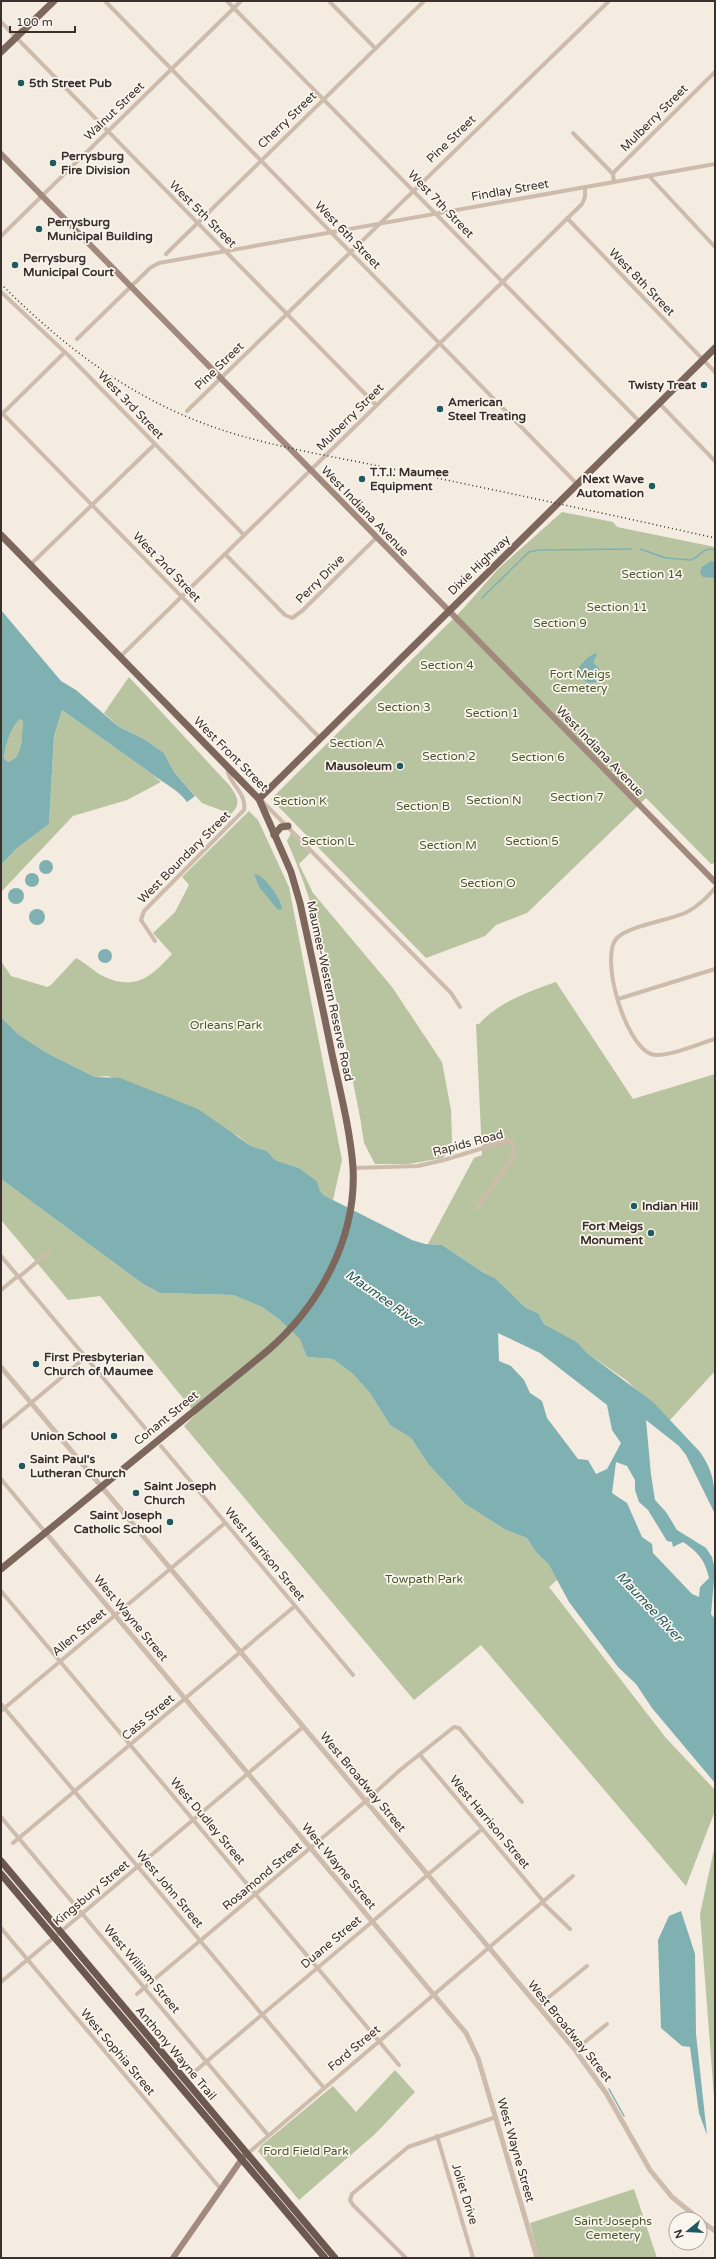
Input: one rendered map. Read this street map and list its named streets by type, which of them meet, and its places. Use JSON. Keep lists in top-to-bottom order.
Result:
{
  "streets": {
    "highway": ["Anthony Wayne Trail"],
    "main road": [
      "West Indiana Avenue",
      "Dixie Highway",
      "West Front Street",
      "Maumee-Western Reserve Road",
      "Conant Street",
      "Ford Street"
    ],
    "street": [
      "Walnut Street",
      "Mulberry Street",
      "Cherry Street",
      "Pine Street",
      "Findlay Street",
      "West 7th Street",
      "West 5th Street",
      "West 6th Street",
      "West 8th Street",
      "West 3rd Street",
      "West 2nd Street",
      "Perry Drive",
      "West Boundary Street",
      "Rapids Road",
      "West Harrison Street",
      "West Wayne Street",
      "Allen Street",
      "Cass Street",
      "West Broadway Street",
      "West Dudley Street",
      "Rosamond Street",
      "West John Street",
      "Kingsbury Street",
      "Duane Street",
      "West William Street",
      "West Sophia Street",
      "Joliet Drive"
    ]
  },
  "crossings": [
    ["Walnut Street", "West 7th Street"],
    ["Walnut Street", "West 5th Street"],
    ["Walnut Street", "West 6th Street"],
    ["Walnut Street", "West Indiana Avenue"],
    ["Mulberry Street", "Findlay Street"],
    ["Mulberry Street", "West 7th Street"],
    ["Mulberry Street", "West 5th Street"],
    ["Mulberry Street", "West 6th Street"],
    ["Mulberry Street", "West 8th Street"],
    ["Mulberry Street", "West 3rd Street"],
    ["Mulberry Street", "West Indiana Avenue"],
    ["Mulberry Street", "West 2nd Street"],
    ["Mulberry Street", "Perry Drive"],
    ["Mulberry Street", "West Front Street"],
    ["Cherry Street", "West 7th Street"],
    ["Cherry Street", "West 5th Street"],
    ["Cherry Street", "West 6th Street"],
    ["Pine Street", "Findlay Street"],
    ["Pine Street", "West 7th Street"],
    ["Pine Street", "West 5th Street"],
    ["Pine Street", "West 6th Street"],
    ["Pine Street", "West Indiana Avenue"],
    ["Findlay Street", "West 7th Street"],
    ["Findlay Street", "West 5th Street"],
    ["Findlay Street", "West 6th Street"],
    ["Findlay Street", "West Indiana Avenue"],
    ["West 7th Street", "Dixie Highway"],
    ["West 6th Street", "Dixie Highway"],
    ["West 8th Street", "Dixie Highway"],
    ["West Indiana Avenue", "Dixie Highway"],
    ["West Indiana Avenue", "Perry Drive"],
    ["Dixie Highway", "West 2nd Street"],
    ["Dixie Highway", "West Front Street"],
    ["Dixie Highway", "Maumee-Western Reserve Road"],
    ["West Front Street", "West Boundary Street"],
    ["West Front Street", "Maumee-Western Reserve Road"],
    ["Maumee-Western Reserve Road", "Rapids Road"],
    ["Maumee-Western Reserve Road", "Conant Street"],
    ["Conant Street", "West Wayne Street"],
    ["Conant Street", "West Broadway Street"],
    ["West Harrison Street", "Allen Street"],
    ["West Harrison Street", "Cass Street"],
    ["West Harrison Street", "Rosamond Street"],
    ["West Harrison Street", "Duane Street"],
    ["West Harrison Street", "Ford Street"],
    ["West Wayne Street", "Allen Street"],
    ["West Wayne Street", "Cass Street"],
    ["West Wayne Street", "Rosamond Street"],
    ["West Wayne Street", "Kingsbury Street"],
    ["West Wayne Street", "Duane Street"],
    ["West Wayne Street", "Ford Street"],
    ["Allen Street", "West Broadway Street"],
    ["Allen Street", "West Dudley Street"],
    ["Allen Street", "West John Street"],
    ["Cass Street", "West Broadway Street"],
    ["Cass Street", "West Dudley Street"],
    ["Cass Street", "West John Street"],
    ["Cass Street", "West William Street"],
    ["West Broadway Street", "Rosamond Street"],
    ["West Broadway Street", "Kingsbury Street"],
    ["West Broadway Street", "Duane Street"],
    ["West Broadway Street", "Ford Street"],
    ["West Dudley Street", "Rosamond Street"],
    ["West Dudley Street", "Kingsbury Street"],
    ["West Dudley Street", "Duane Street"],
    ["West Dudley Street", "Ford Street"],
    ["Rosamond Street", "West John Street"],
    ["Rosamond Street", "West William Street"],
    ["West John Street", "Kingsbury Street"],
    ["West John Street", "Duane Street"],
    ["West John Street", "Ford Street"],
    ["Kingsbury Street", "West William Street"],
    ["Kingsbury Street", "West Sophia Street"],
    ["Kingsbury Street", "Anthony Wayne Trail"],
    ["Duane Street", "West William Street"],
    ["West William Street", "Ford Street"],
    ["Ford Street", "West Sophia Street"],
    ["Ford Street", "Anthony Wayne Trail"]
  ],
  "water": ["Maumee River"],
  "parks": [
    "Section 14",
    "Section 11",
    "Section 9",
    "Section 4",
    "Fort Meigs Cemetery",
    "Section 3",
    "Section 1",
    "Section A",
    "Section 2",
    "Section 6",
    "Section 7",
    "Section N",
    "Section K",
    "Section B",
    "Section L",
    "Section 5",
    "Section M",
    "Section O",
    "Orleans Park",
    "Towpath Park",
    "Ford Field Park",
    "Saint Josephs Cemetery"
  ],
  "places": [
    "5th Street Pub",
    "Perrysburg Fire Division",
    "Perrysburg Municipal Building",
    "Perrysburg Municipal Court",
    "Twisty Treat",
    "American Steel Treating",
    "T.T.I. Maumee Equipment",
    "Next Wave Automation",
    "Mausoleum",
    "Indian Hill",
    "Fort Meigs Monument",
    "First Presbyterian Church of Maumee",
    "Union School",
    "Saint Paul's Lutheran Church",
    "Saint Joseph Church",
    "Saint Joseph Catholic School"
  ],
  "scale_bar": "100 m",
  "north": "left"
}
